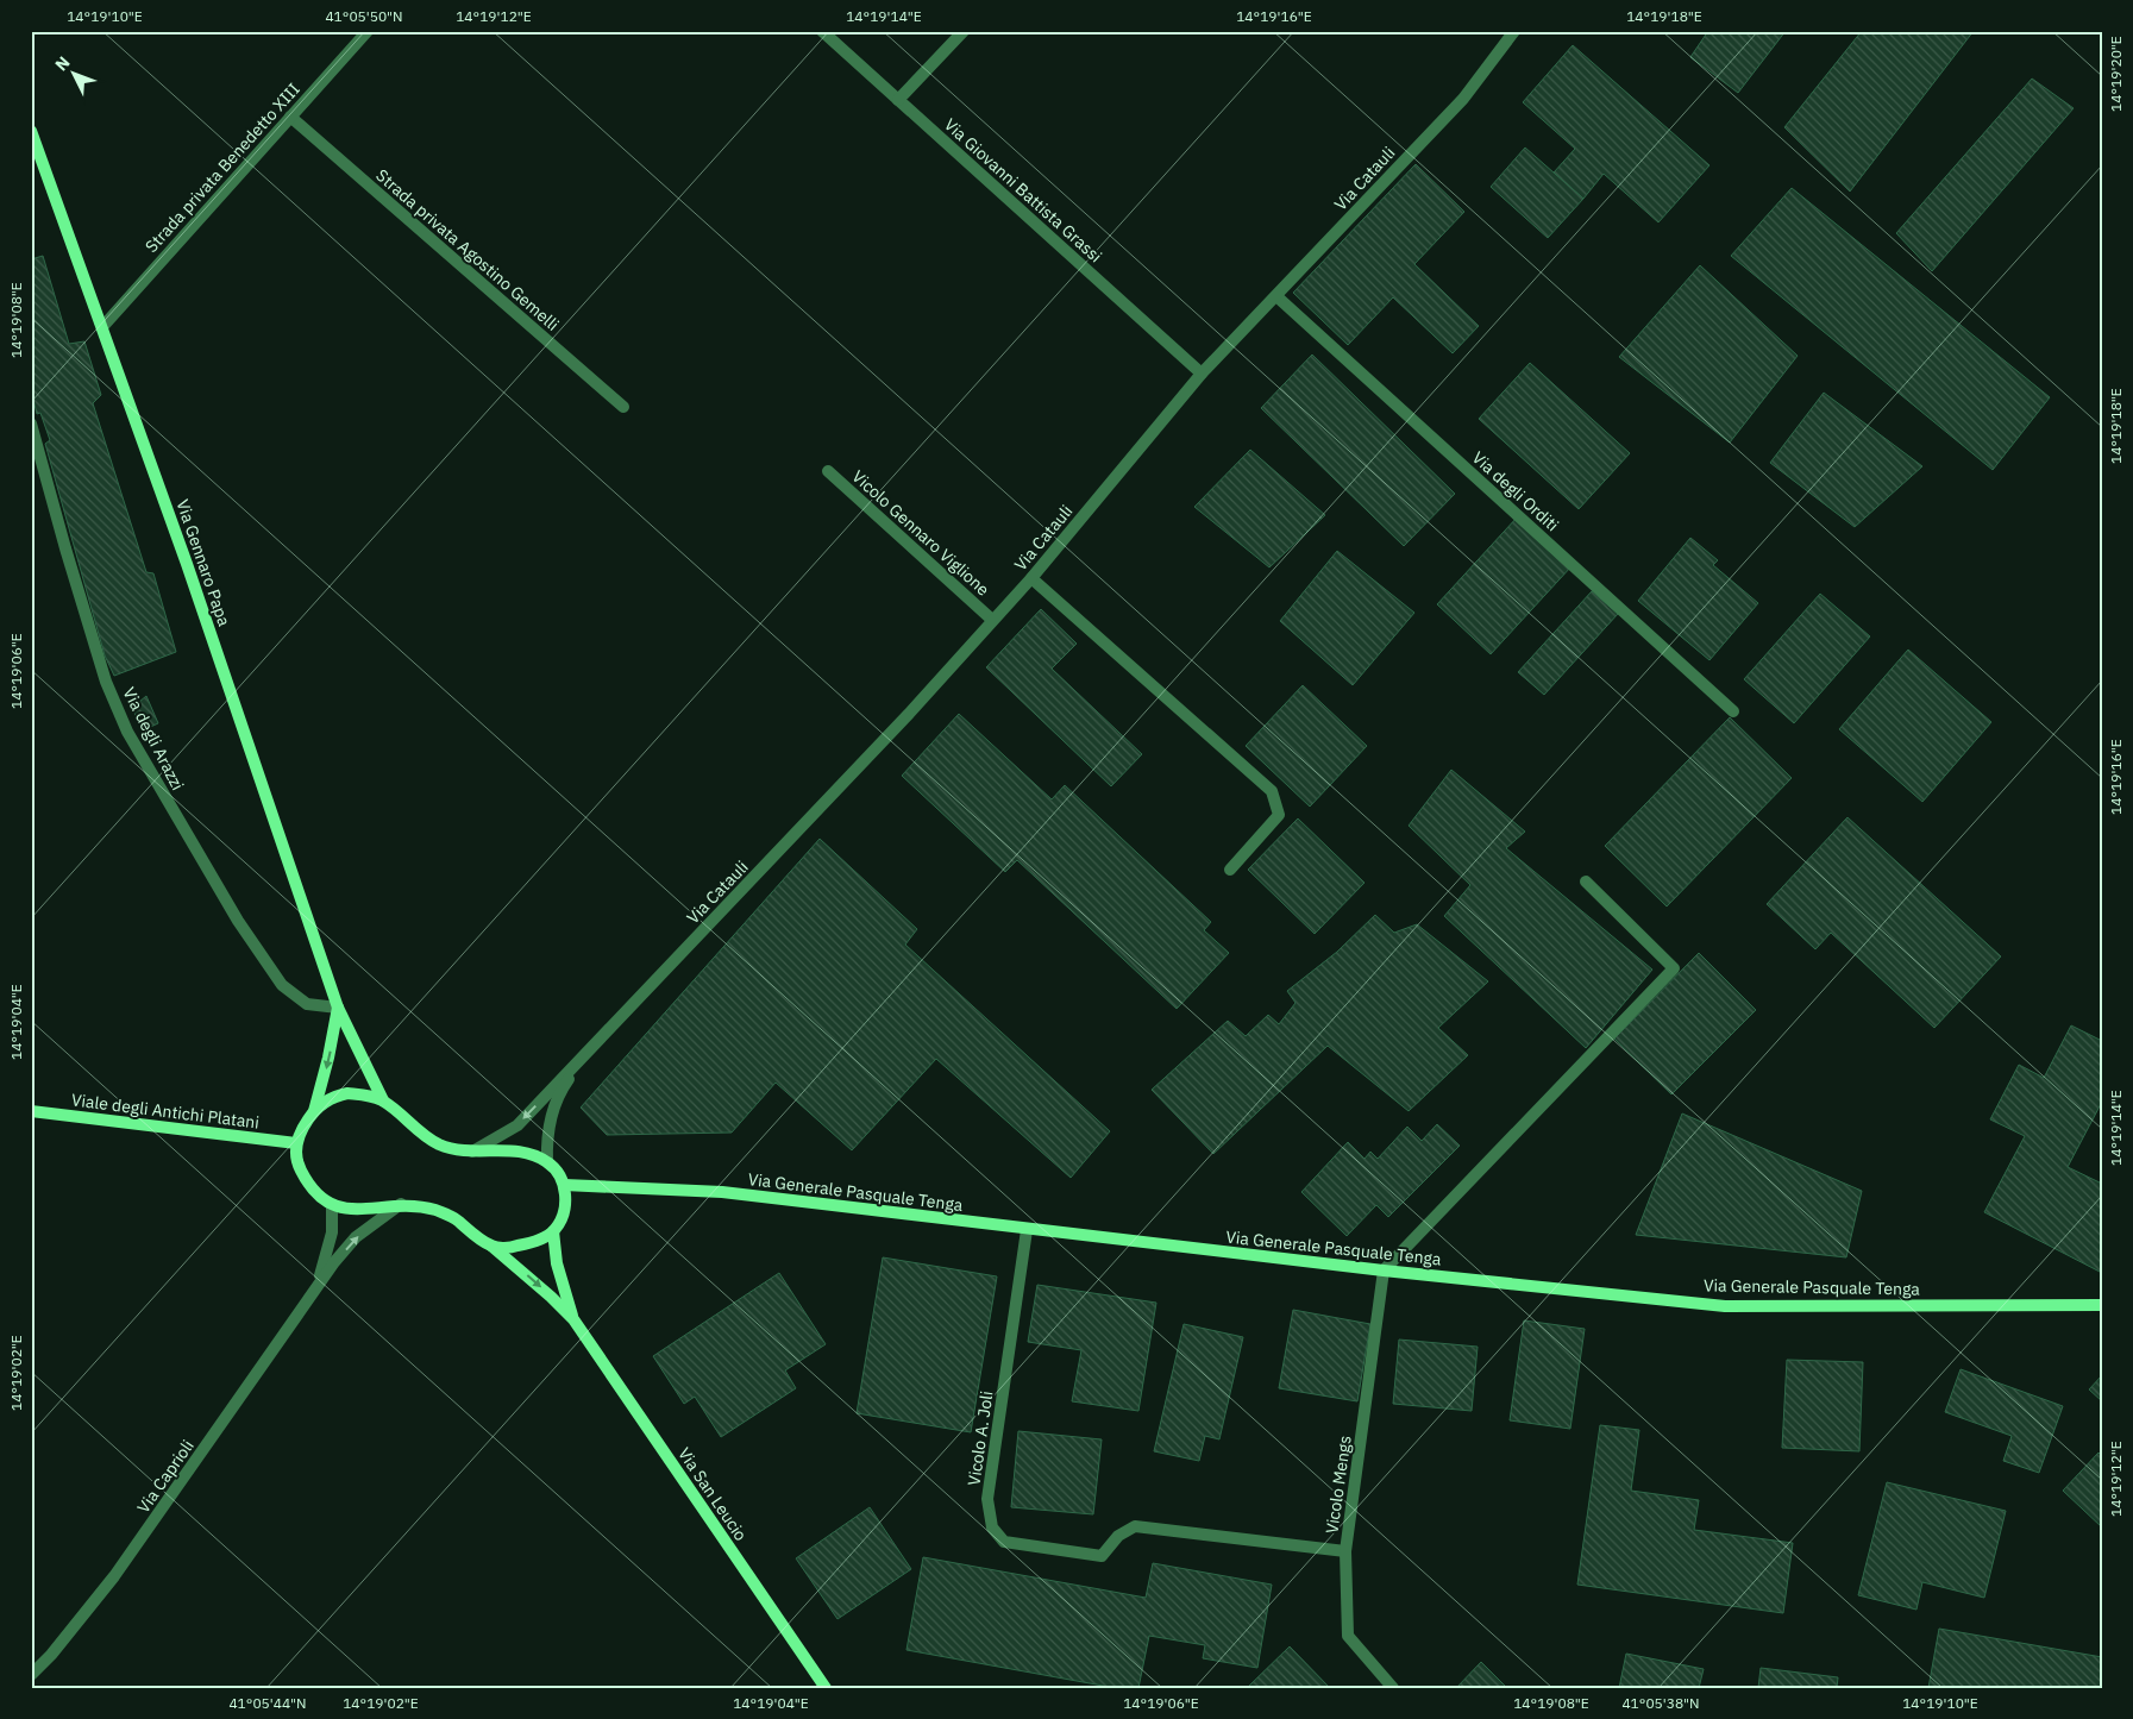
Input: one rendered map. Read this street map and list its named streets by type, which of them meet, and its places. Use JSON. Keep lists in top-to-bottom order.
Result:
{
  "streets": {
    "street": [
      "Strada privata Benedetto XIII",
      "Via Catauli",
      "Via Giovanni Battista Grassi",
      "Strada privata Agostino Gemelli",
      "Via degli Orditi",
      "Vicolo Gennaro Viglione",
      "Via Gennaro Papa",
      "Via degli Arazzi",
      "Viale degli Antichi Platani",
      "Via Generale Pasquale Tenga",
      "Vicolo A. Joli",
      "Via Caprioli",
      "Vicolo Mengs",
      "Via San Leucio"
    ]
  },
  "crossings": [
    ["Strada privata Benedetto XIII", "Strada privata Agostino Gemelli"],
    ["Strada privata Benedetto XIII", "Via Gennaro Papa"],
    ["Via Catauli", "Via Giovanni Battista Grassi"],
    ["Via Catauli", "Via degli Orditi"],
    ["Via Catauli", "Vicolo Gennaro Viglione"],
    ["Via Gennaro Papa", "Via degli Arazzi"],
    ["Via Generale Pasquale Tenga", "Vicolo A. Joli"],
    ["Via Generale Pasquale Tenga", "Vicolo Mengs"],
    ["Vicolo A. Joli", "Vicolo Mengs"],
    ["Via Caprioli", "Via San Leucio"]
  ],
  "north": "top left",
  "coordinates": [
    "14°19'10\"E",
    "41°05'50\"N",
    "14°19'12\"E",
    "14°19'14\"E",
    "14°19'16\"E",
    "14°19'18\"E",
    "14°19'20\"E",
    "14°19'08\"E",
    "14°19'06\"E",
    "14°19'04\"E",
    "14°19'02\"E",
    "41°05'44\"N",
    "41°05'38\"N"
  ]
}
